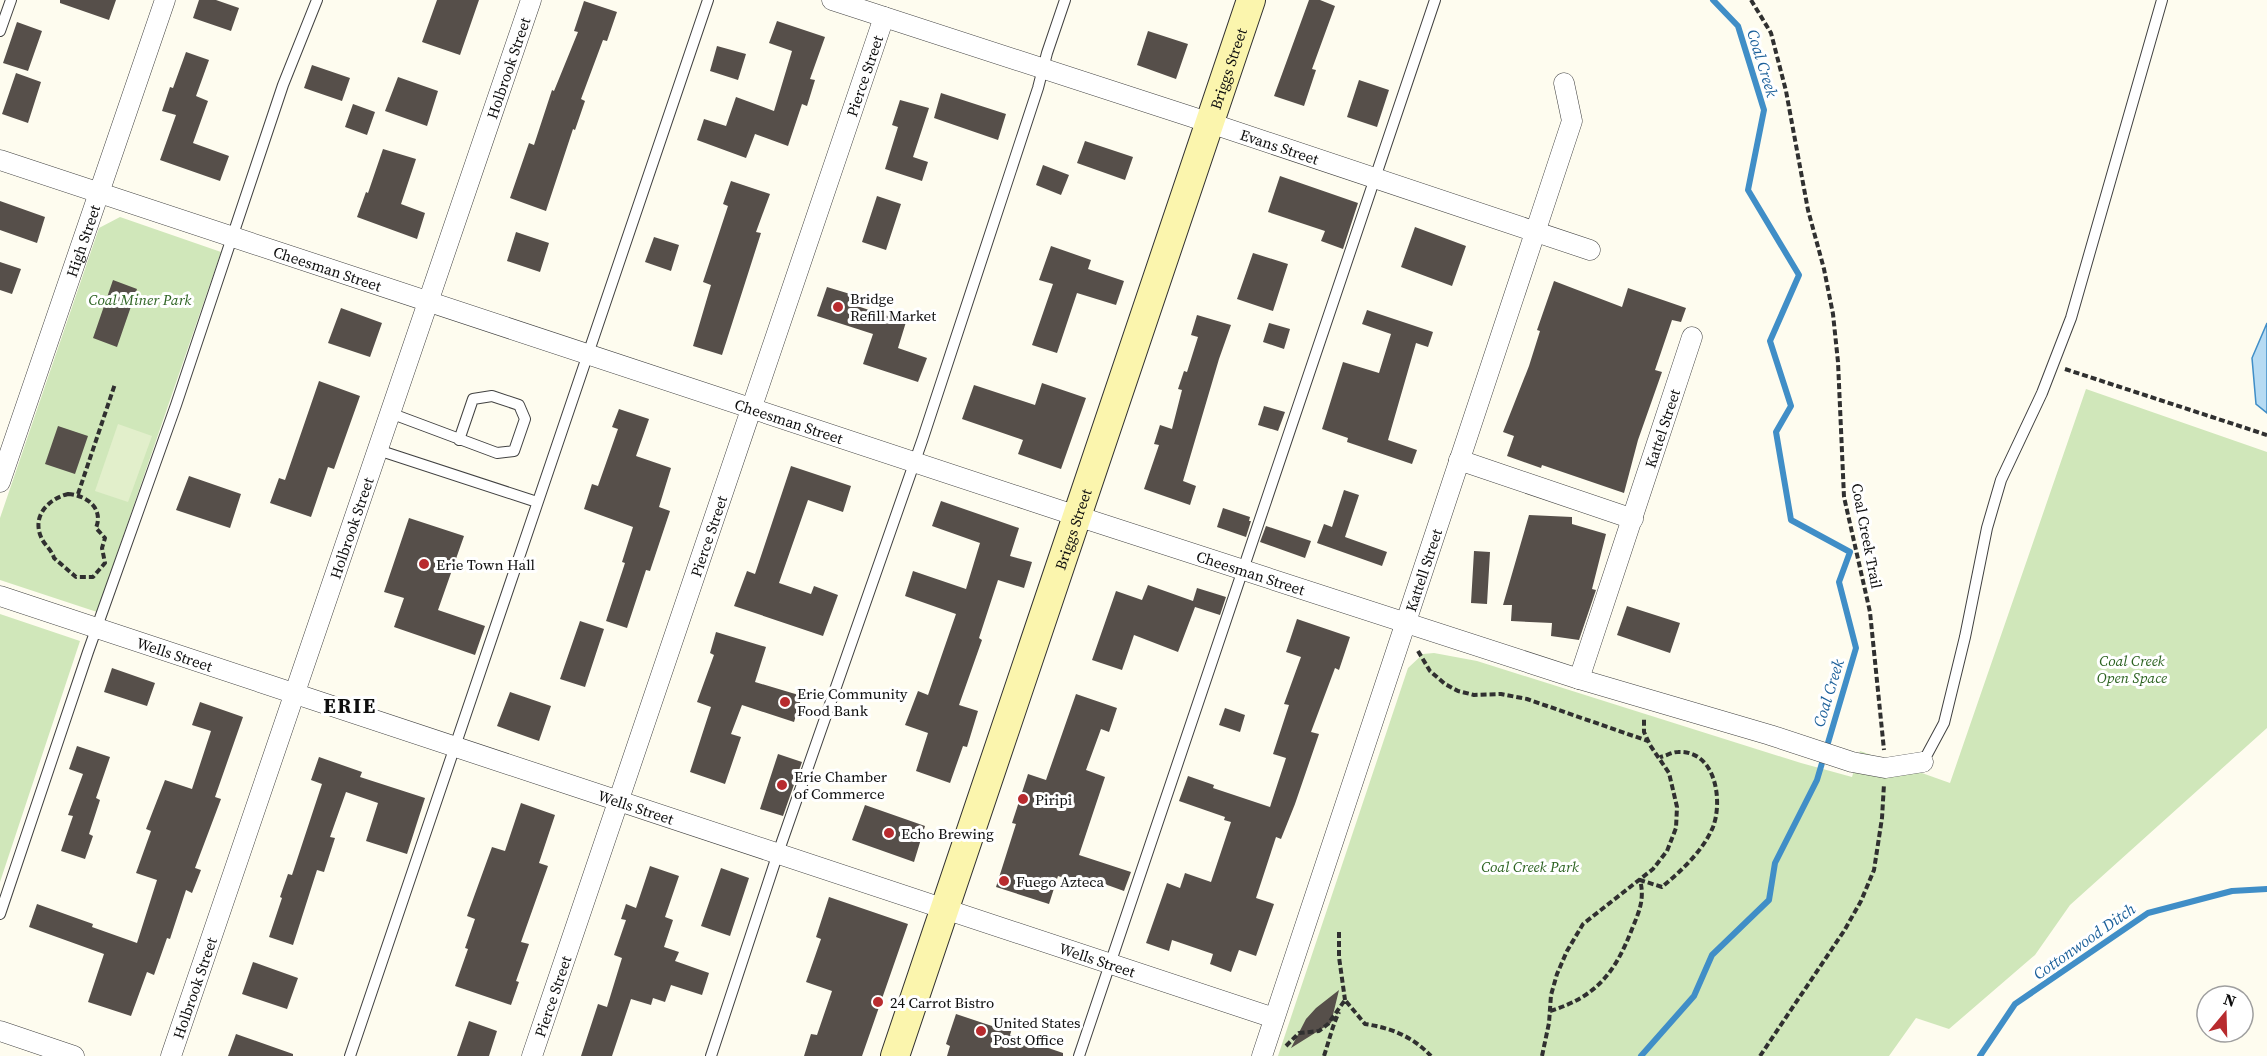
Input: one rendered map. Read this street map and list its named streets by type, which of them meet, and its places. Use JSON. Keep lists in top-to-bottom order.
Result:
{
  "streets": {
    "street": [
      "Holbrook Street",
      "Briggs Street",
      "Pierce Street",
      "Evans Street",
      "High Street",
      "Cheesman Street",
      "Kattel Street",
      "Kattell Street",
      "Wells Street"
    ],
    "path": ["Coal Creek Trail"]
  },
  "crossings": [
    ["Holbrook Street", "Cheesman Street"],
    ["Holbrook Street", "Wells Street"],
    ["Briggs Street", "Evans Street"],
    ["Briggs Street", "Cheesman Street"],
    ["Briggs Street", "Wells Street"],
    ["Pierce Street", "Evans Street"],
    ["Pierce Street", "Cheesman Street"],
    ["Pierce Street", "Wells Street"],
    ["Evans Street", "Kattell Street"],
    ["High Street", "Cheesman Street"],
    ["Cheesman Street", "Kattel Street"],
    ["Cheesman Street", "Coal Creek Trail"],
    ["Cheesman Street", "Kattell Street"],
    ["Kattell Street", "Wells Street"]
  ],
  "districts": ["ERIE"],
  "water": ["Coal Creek", "Cottonwood Ditch"],
  "parks": ["Coal Miner Park", "Coal Creek Open Space", "Coal Creek Park"],
  "places": [
    "Bridge Refill Market",
    "Erie Town Hall",
    "Erie Community Food Bank",
    "Erie Chamber of Commerce",
    "Piripi",
    "Echo Brewing",
    "Fuego Azteca",
    "24 Carrot Bistro",
    "United States Post Office"
  ],
  "north": "top"
}
